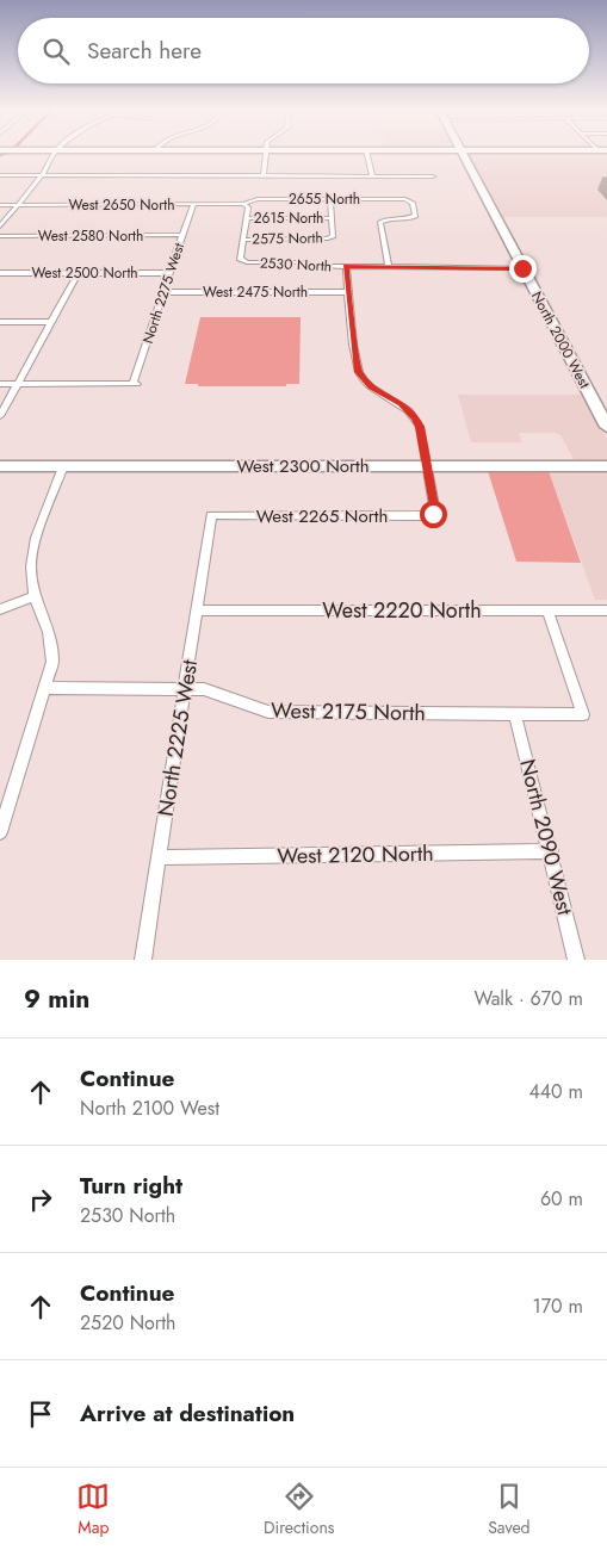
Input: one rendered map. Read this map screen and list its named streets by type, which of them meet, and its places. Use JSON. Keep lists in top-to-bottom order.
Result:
{
  "streets": {
    "main road": ["North 2000 West"],
    "street": [
      "2655 North",
      "West 2650 North",
      "2615 North",
      "West 2580 North",
      "2575 North",
      "2530 North",
      "West 2500 North",
      "West 2475 North",
      "North 2275 West",
      "West 2300 North",
      "West 2265 North",
      "West 2220 North",
      "West 2175 North",
      "North 2225 West",
      "North 2090 West",
      "West 2120 North"
    ]
  },
  "crossings": [
    ["2655 North", "West 2650 North"],
    ["2655 North", "2530 North"],
    ["West 2650 North", "North 2275 West"],
    ["2615 North", "2575 North"],
    ["West 2580 North", "North 2275 West"],
    ["2575 North", "2530 North"],
    ["2530 North", "North 2000 West"],
    ["West 2500 North", "North 2275 West"],
    ["West 2475 North", "North 2275 West"],
    ["West 2300 North", "West 2265 North"],
    ["West 2265 North", "North 2225 West"],
    ["West 2220 North", "West 2175 North"],
    ["West 2220 North", "North 2225 West"],
    ["West 2175 North", "North 2225 West"],
    ["West 2175 North", "North 2090 West"],
    ["North 2225 West", "West 2120 North"],
    ["North 2090 West", "West 2120 North"]
  ],
  "page": {
    "search": "Search here",
    "heading": ["9 min", "Walk · 670 m"],
    "list": [
      ["Continue", "North 2100 West", "440 m"],
      ["Turn right", "2530 North", "60 m"],
      ["Continue", "2520 North", "170 m"],
      "Arrive at destination"
    ],
    "nav": ["Map", "Directions", "Saved"]
  }
}
